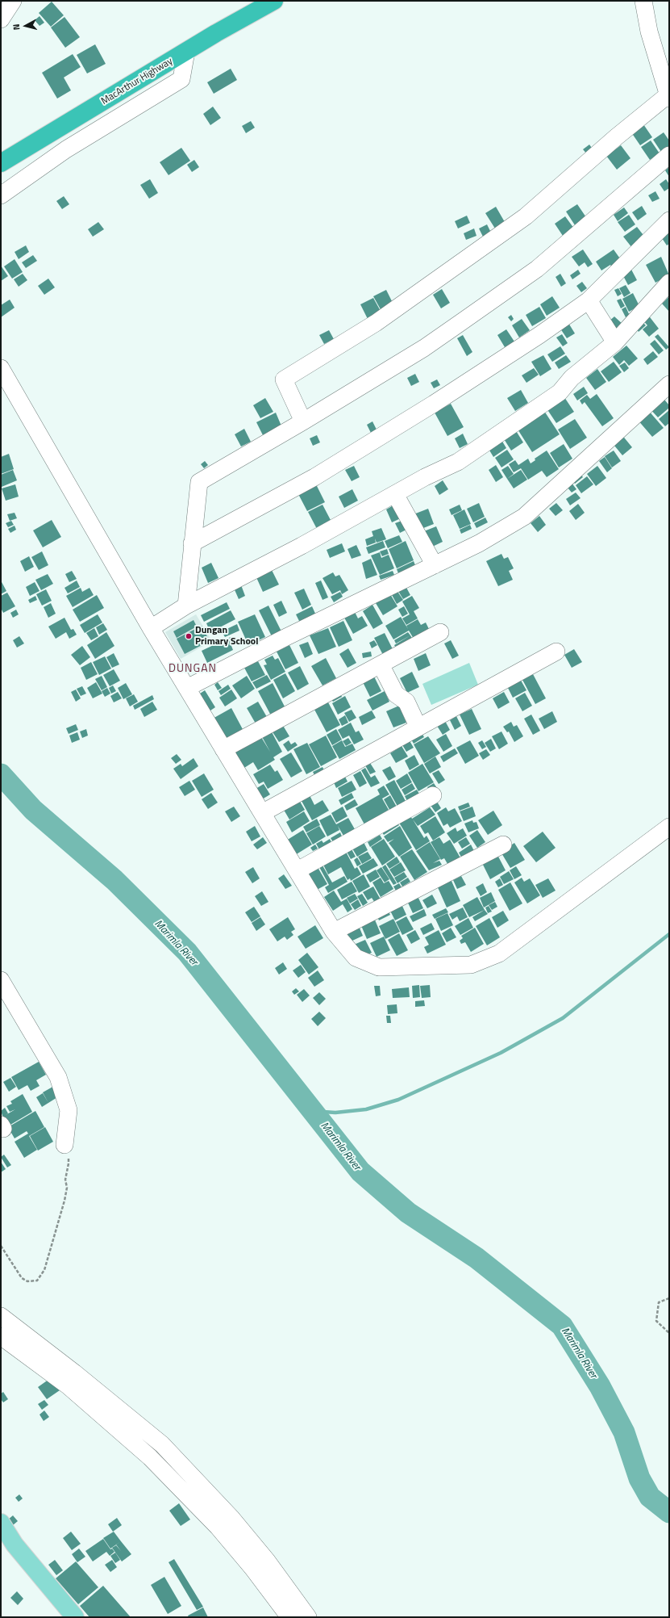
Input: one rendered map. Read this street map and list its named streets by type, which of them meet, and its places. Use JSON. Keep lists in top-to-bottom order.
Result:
{
  "streets": {
    "highway": ["MacArthur Highway"]
  },
  "districts": ["DUNGAN"],
  "water": ["Marimla River"],
  "places": ["Dungan Primary School"],
  "north": "left"
}
